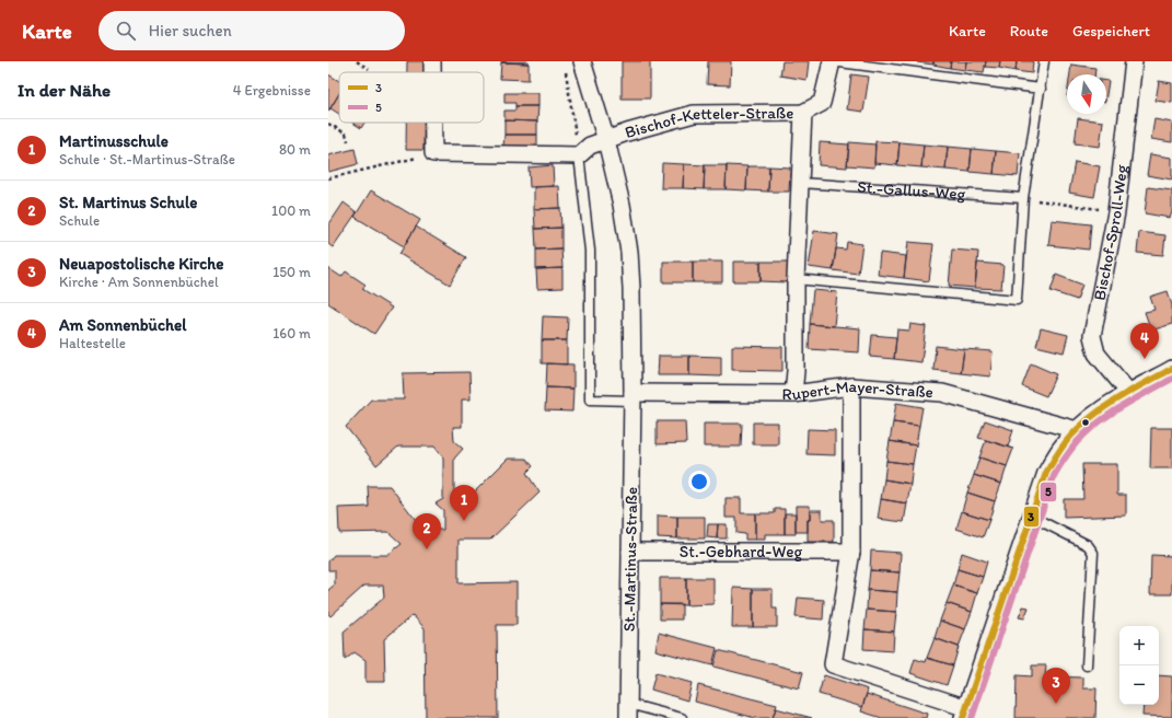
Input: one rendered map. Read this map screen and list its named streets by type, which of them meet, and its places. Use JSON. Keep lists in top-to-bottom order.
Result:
{
  "streets": {
    "street": [
      "Bischof-Ketteler-Straße",
      "Bischof-Sproll-Weg",
      "Rupert-Mayer-Straße",
      "St.-Gebhard-Weg",
      "St.-Martinus-Straße"
    ],
    "lane": ["St.-Gallus-Weg"]
  },
  "crossings": [
    ["Bischof-Ketteler-Straße", "St.-Martinus-Straße"],
    ["Rupert-Mayer-Straße", "St.-Martinus-Straße"],
    ["St.-Gebhard-Weg", "St.-Martinus-Straße"]
  ],
  "lines": ["transit line 3", "transit line 5"],
  "legend": ["3", "5"],
  "north": "bottom",
  "page": {
    "header": "Karte",
    "search": "Hier suchen",
    "nav": ["Karte", "Route", "Gespeichert"],
    "heading": ["In der Nähe", "4 Ergebnisse"],
    "list": [
      {
        "mark": "1",
        "name": "Martinusschule",
        "note": "Schule · St.-Martinus-Straße",
        "value": "80 m"
      },
      {
        "mark": "2",
        "name": "St. Martinus Schule",
        "note": "Schule",
        "value": "100 m"
      },
      {
        "mark": "3",
        "name": "Neuapostolische Kirche",
        "note": "Kirche · Am Sonnenbüchel",
        "value": "150 m"
      },
      {
        "mark": "4",
        "name": "Am Sonnenbüchel",
        "note": "Haltestelle",
        "value": "160 m"
      }
    ],
    "pins": [
      "4",
      "1",
      "2",
      "3"
    ],
    "map_buttons": ["+", "−"]
  }
}
